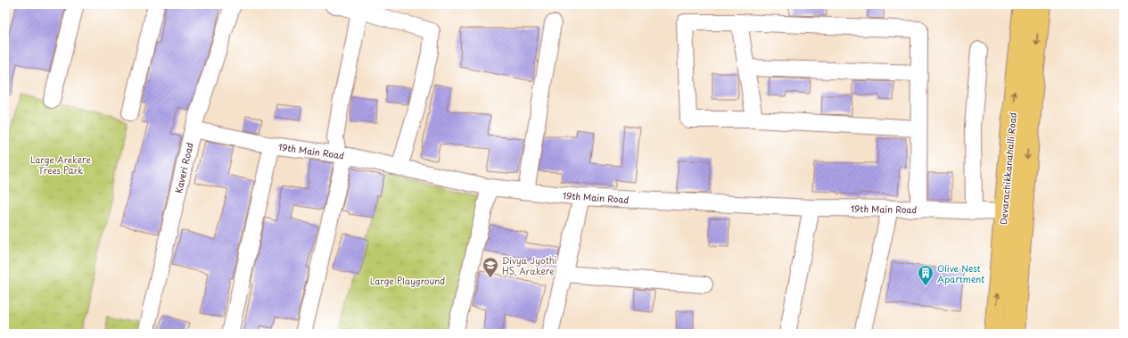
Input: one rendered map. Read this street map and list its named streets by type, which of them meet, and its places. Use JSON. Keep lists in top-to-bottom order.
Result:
{
  "streets": {
    "main road": ["Devarachikkanahalli Road"],
    "street": ["19th Main Road", "Kaveri Road"]
  },
  "crossings": [
    ["19th Main Road", "Kaveri Road"],
    ["19th Main Road", "Devarachikkanahalli Road"]
  ],
  "parks": ["Large Arekere Trees Park", "Large Playground"],
  "places": {
    "school or university": ["Divya Jyothi HS, Arakere"],
    "building": ["Olive Nest Apartment"]
  }
}
